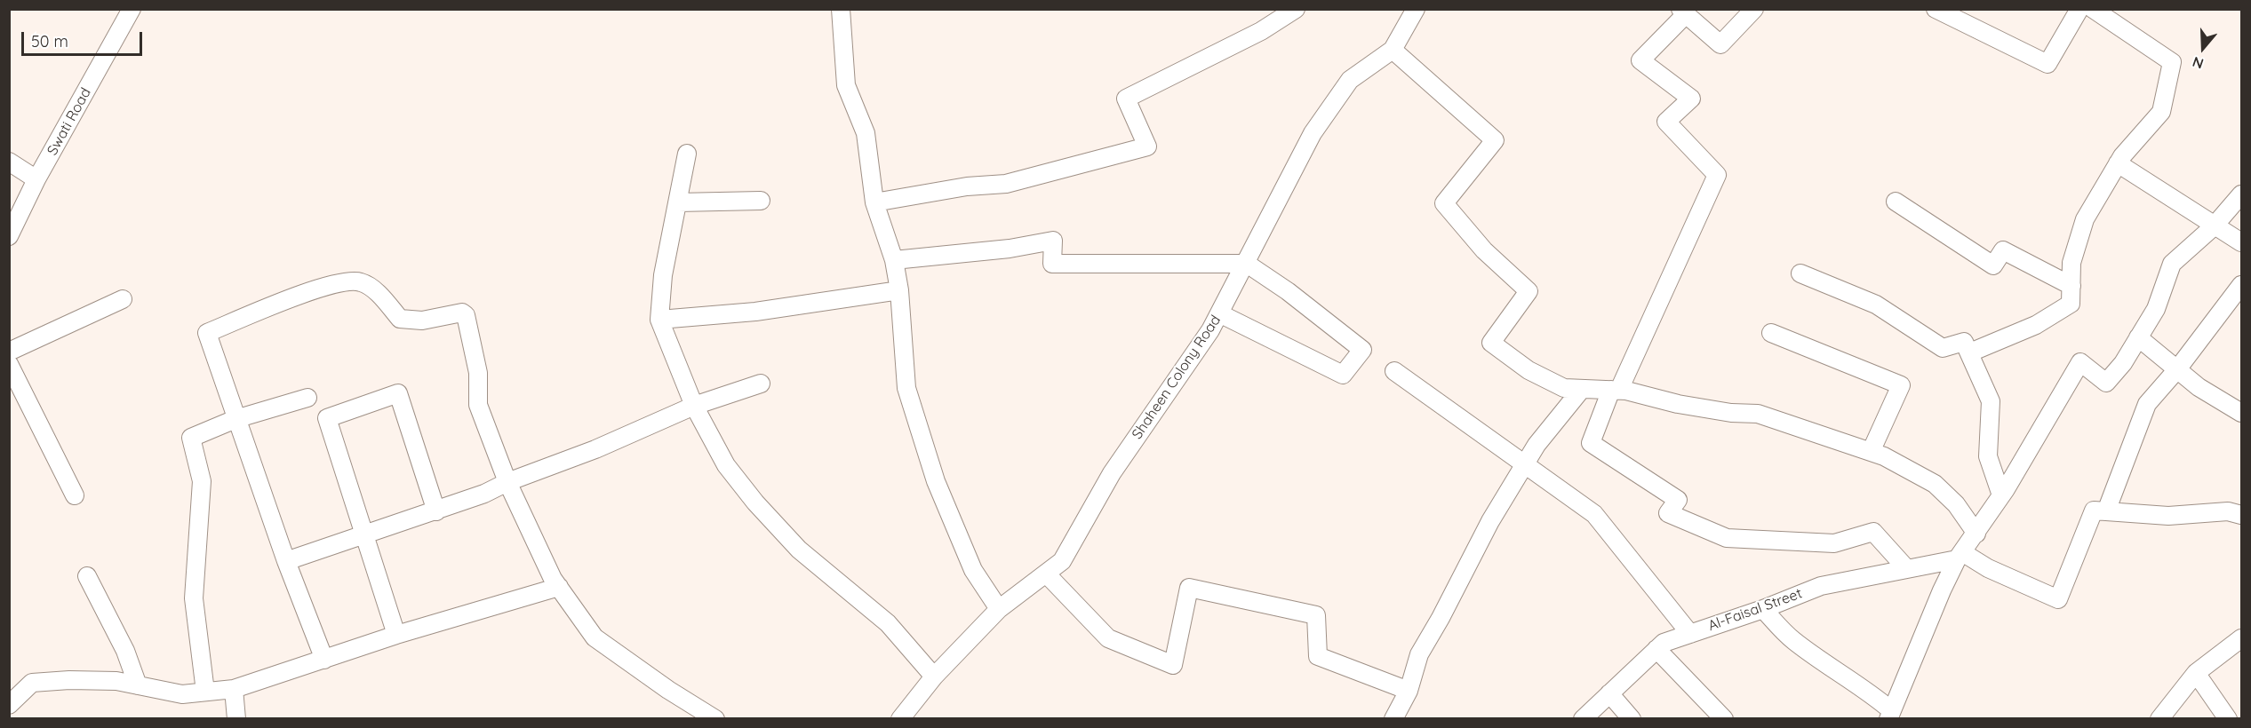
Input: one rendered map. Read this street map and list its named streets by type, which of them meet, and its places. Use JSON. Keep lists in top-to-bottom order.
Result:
{
  "streets": {
    "street": ["Swati Road", "Shaheen Colony Road", "Al-Faisal Street"]
  },
  "scale_bar": "50 m",
  "north": "bottom"
}
